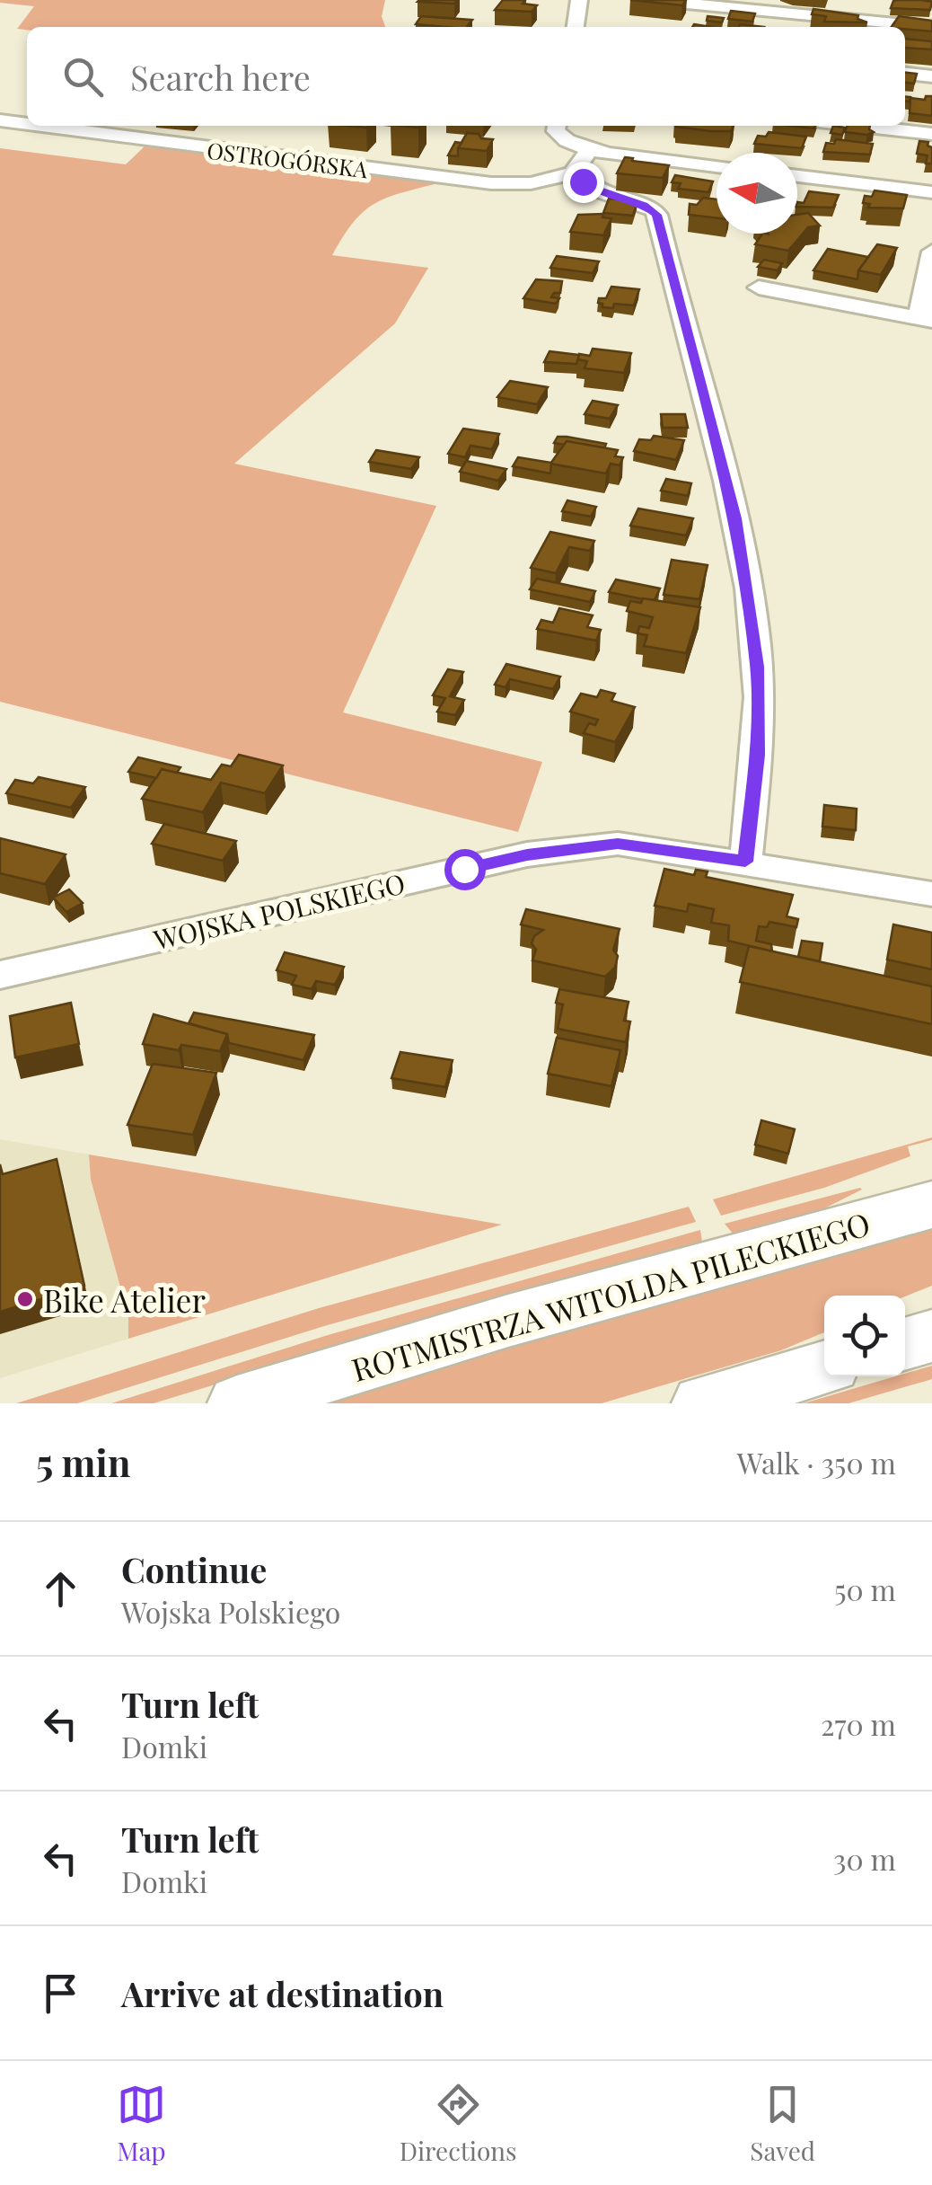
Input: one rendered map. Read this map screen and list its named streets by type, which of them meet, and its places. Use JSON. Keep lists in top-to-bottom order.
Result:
{
  "streets": {
    "main road": ["ROTMISTRZA WITOLDA PILECKIEGO"],
    "street": ["OSTROGÓRSKA", "WOJSKA POLSKIEGO"]
  },
  "places": ["Bike Atelier"],
  "north": "left",
  "page": {
    "search": "Search here",
    "heading": ["5 min", "Walk · 350 m"],
    "list": [
      ["Continue", "Wojska Polskiego", "50 m"],
      ["Turn left", "Domki", "270 m"],
      ["Turn left", "Domki", "30 m"],
      "Arrive at destination"
    ],
    "nav": ["Map", "Directions", "Saved"]
  }
}
